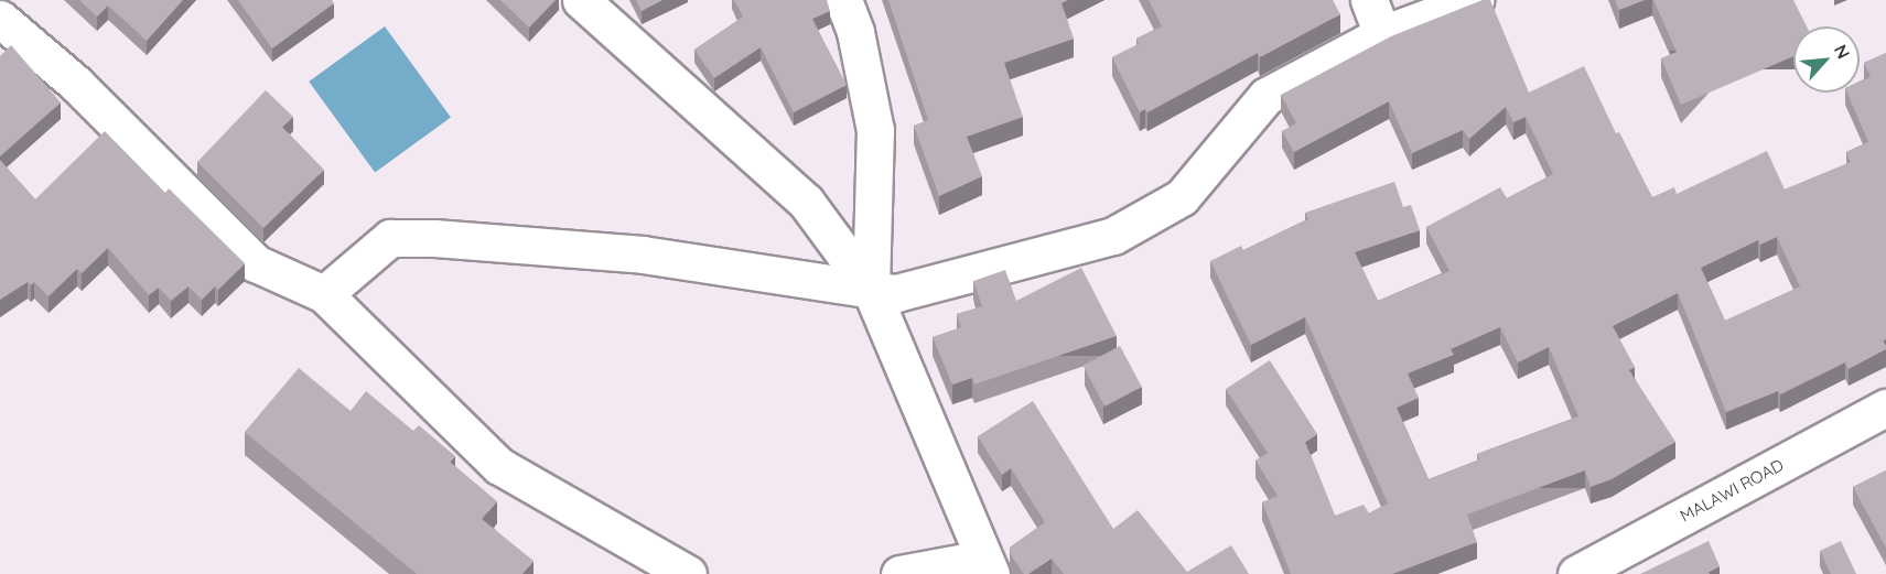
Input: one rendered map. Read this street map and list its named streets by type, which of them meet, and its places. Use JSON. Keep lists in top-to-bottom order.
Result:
{
  "streets": {
    "street": ["MALAWI ROAD"]
  },
  "north": "top right"
}
